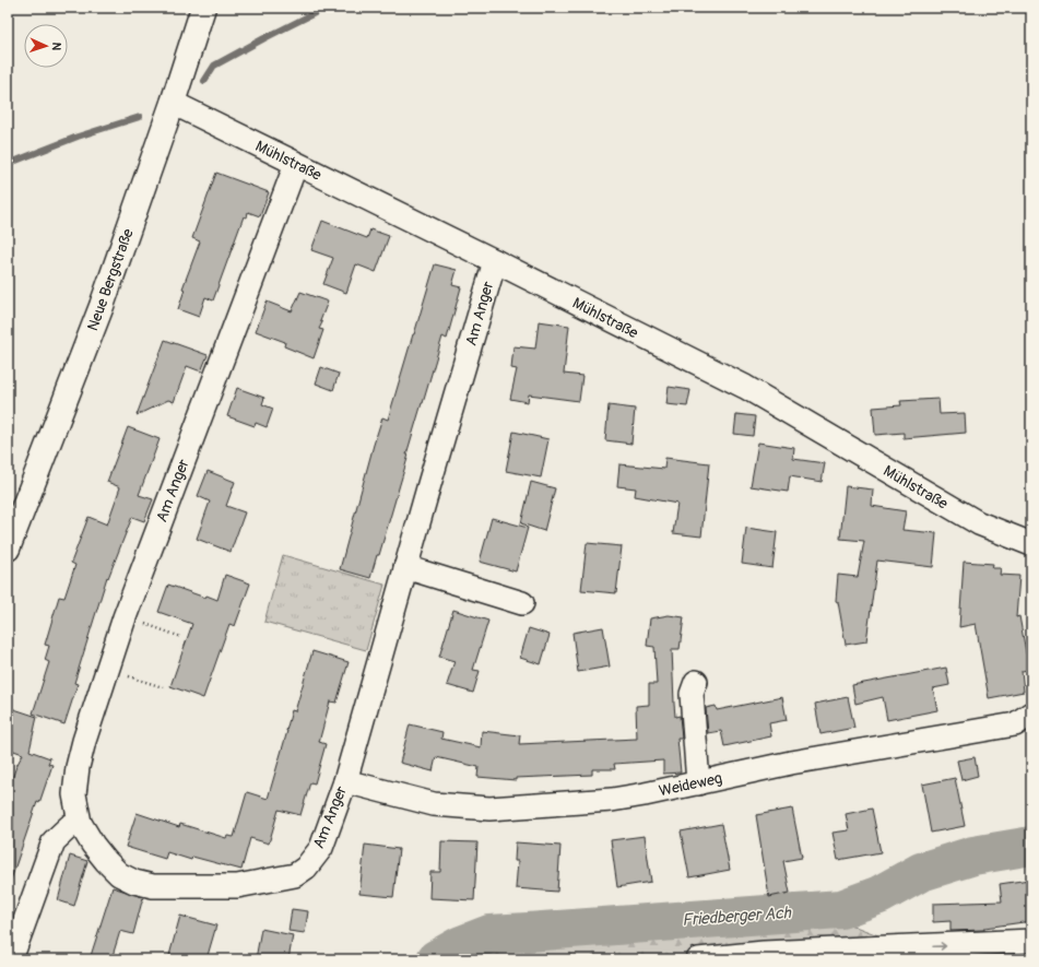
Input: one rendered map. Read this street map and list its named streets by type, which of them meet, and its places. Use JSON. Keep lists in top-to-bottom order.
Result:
{
  "streets": {
    "main road": ["Neue Bergstraße"],
    "street": ["Mühlstraße", "Am Anger", "Weideweg"]
  },
  "crossings": [
    ["Mühlstraße", "Neue Bergstraße"],
    ["Mühlstraße", "Am Anger"],
    ["Am Anger", "Weideweg"]
  ],
  "water": ["Friedberger Ach"],
  "north": "right"
}
